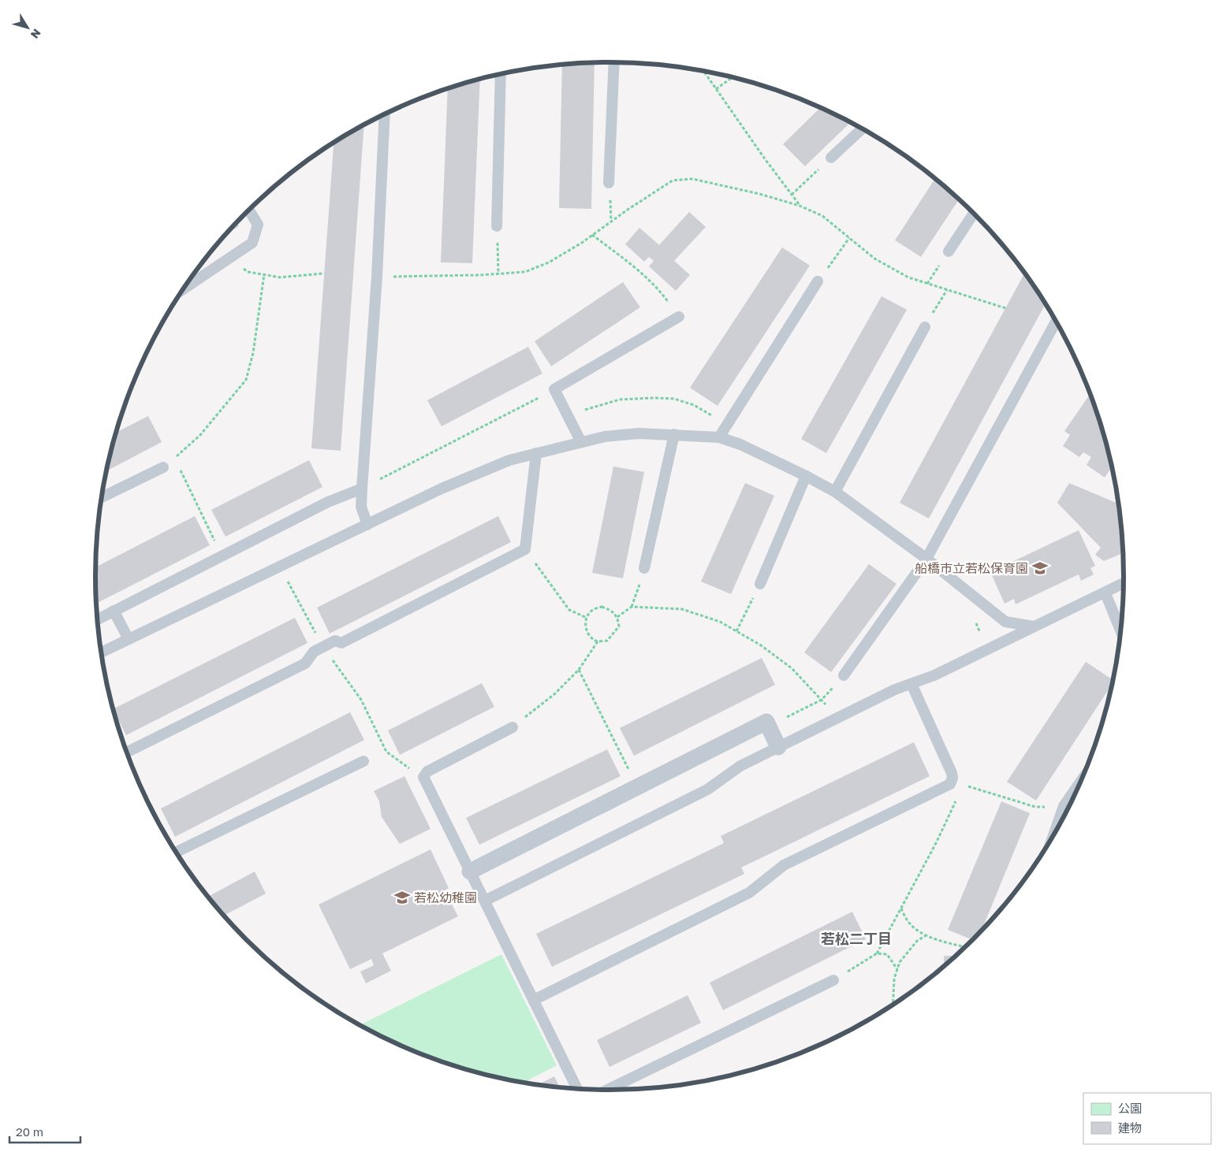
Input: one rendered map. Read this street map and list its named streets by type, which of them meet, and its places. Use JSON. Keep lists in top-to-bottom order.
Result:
{
  "districts": ["若松二丁目"],
  "places": {
    "school or university": ["船橋市立若松保育園", "若松幼稚園"]
  },
  "legend": ["公園", "建物"],
  "scale_bar": "20 m",
  "north": "bottom right"
}
